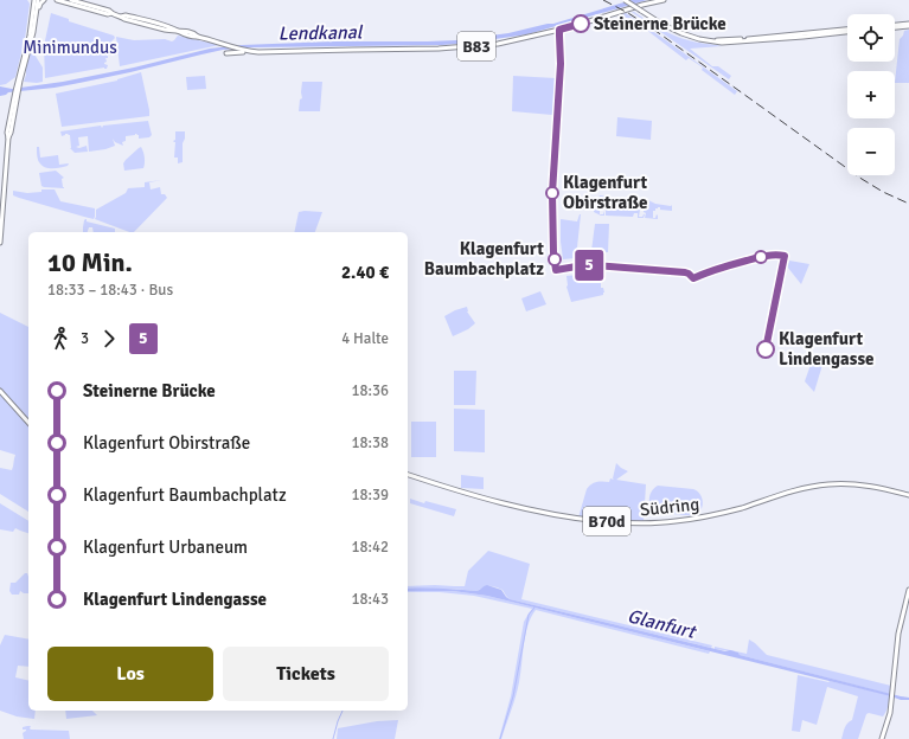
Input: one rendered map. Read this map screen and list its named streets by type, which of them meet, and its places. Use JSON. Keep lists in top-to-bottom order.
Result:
{
  "streets": {
    "main road": ["B83", "Südring", "B70d"]
  },
  "water": ["Lendkanal", "Glanfurt"],
  "parks": ["Minimundus"],
  "places": [
    "Steinerne Brücke",
    "Klagenfurt Obirstraße",
    "Klagenfurt Baumbachplatz",
    "Klagenfurt Lindengasse"
  ],
  "lines": ["bus line 5"],
  "page": {
    "on_map": "5",
    "map_buttons": ["+", "−"],
    "heading": ["10 Min.", "18:33 – 18:43 · Bus", "2.40 €"],
    "legs": ["3", "5", "4 Halte"],
    "list": [
      {
        "name": "Steinerne Brücke",
        "value": "18:36"
      },
      {
        "name": "Klagenfurt Obirstraße",
        "value": "18:38"
      },
      {
        "name": "Klagenfurt Baumbachplatz",
        "value": "18:39"
      },
      {
        "name": "Klagenfurt Urbaneum",
        "value": "18:42"
      },
      {
        "name": "Klagenfurt Lindengasse",
        "value": "18:43"
      }
    ],
    "buttons": ["Los", "Tickets"]
  }
}
